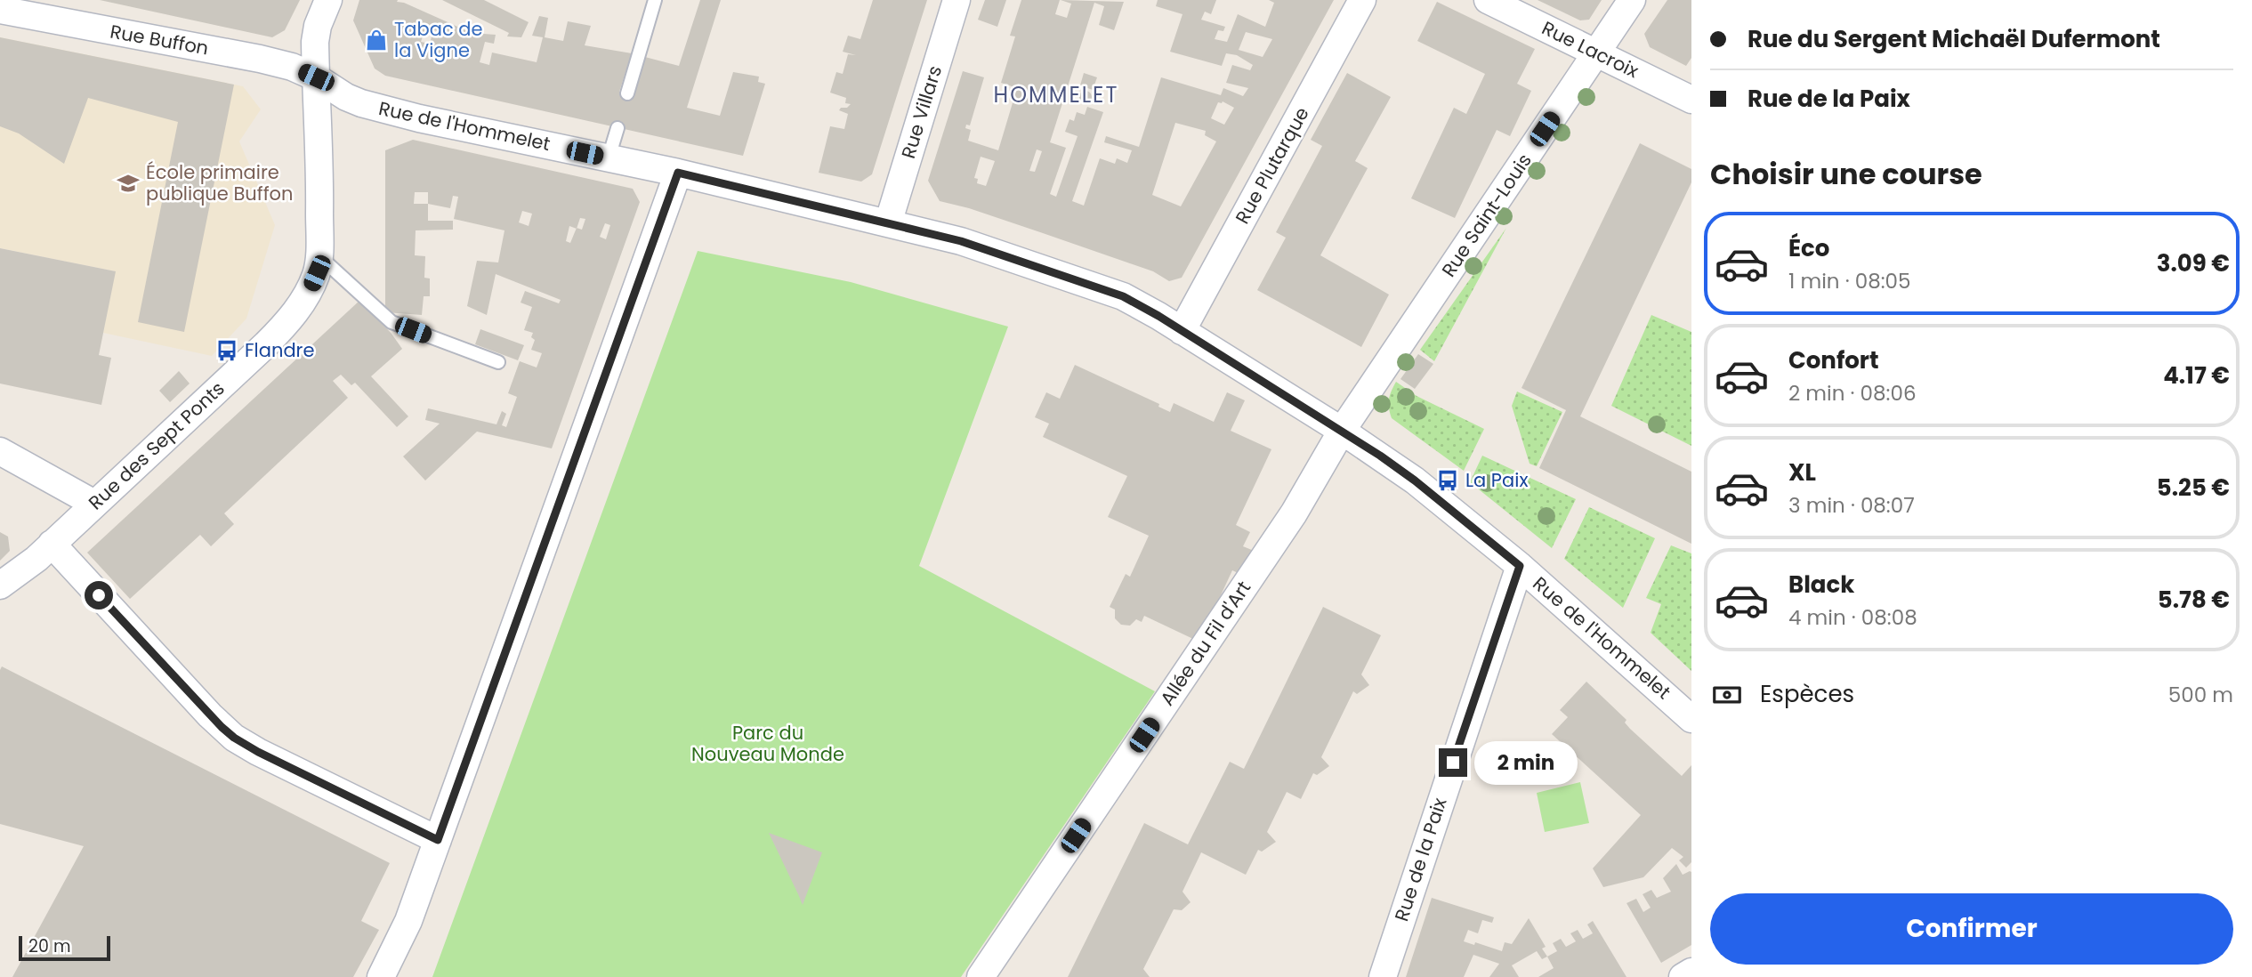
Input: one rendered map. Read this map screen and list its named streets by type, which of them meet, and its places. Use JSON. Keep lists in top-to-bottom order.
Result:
{
  "streets": {
    "street": [
      "Rue Buffon",
      "Rue Lacroix",
      "Rue Villars",
      "Rue de l'Hommelet",
      "Rue Plutarque",
      "Rue Saint-Louis",
      "Rue des Sept Ponts",
      "Allée du Fil d'Art",
      "Rue de la Paix"
    ]
  },
  "crossings": [
    ["Rue Buffon", "Rue de l'Hommelet"],
    ["Rue Buffon", "Rue des Sept Ponts"],
    ["Rue Lacroix", "Rue Saint-Louis"],
    ["Rue Villars", "Rue de l'Hommelet"],
    ["Rue de l'Hommelet", "Rue Plutarque"],
    ["Rue de l'Hommelet", "Rue Saint-Louis"],
    ["Rue de l'Hommelet", "Rue des Sept Ponts"],
    ["Rue de l'Hommelet", "Allée du Fil d'Art"],
    ["Rue de l'Hommelet", "Rue de la Paix"],
    ["Rue Saint-Louis", "Allée du Fil d'Art"]
  ],
  "districts": ["HOMMELET"],
  "parks": ["Parc du Nouveau Monde"],
  "places": {
    "shop": ["Tabac de la Vigne"],
    "school or university": ["École primaire publique Buffon"],
    "bus stop": ["Flandre", "La Paix"]
  },
  "scale_bar": "20 m",
  "page": {
    "banner": ["Rue du Sergent Michaël Dufermont", "Rue de la Paix"],
    "heading": "Choisir une course",
    "list": [
      {
        "name": "Éco",
        "note": "1 min · 08:05",
        "value": "3.09 €"
      },
      {
        "name": "Confort",
        "note": "2 min · 08:06",
        "value": "4.17 €"
      },
      {
        "name": "XL",
        "note": "3 min · 08:07",
        "value": "5.25 €"
      },
      {
        "name": "Black",
        "note": "4 min · 08:08",
        "value": "5.78 €"
      }
    ],
    "pay": ["Espèces", "500 m"],
    "bubble": "2 min",
    "buttons": "Confirmer",
    "scale": "20 m"
  }
}
